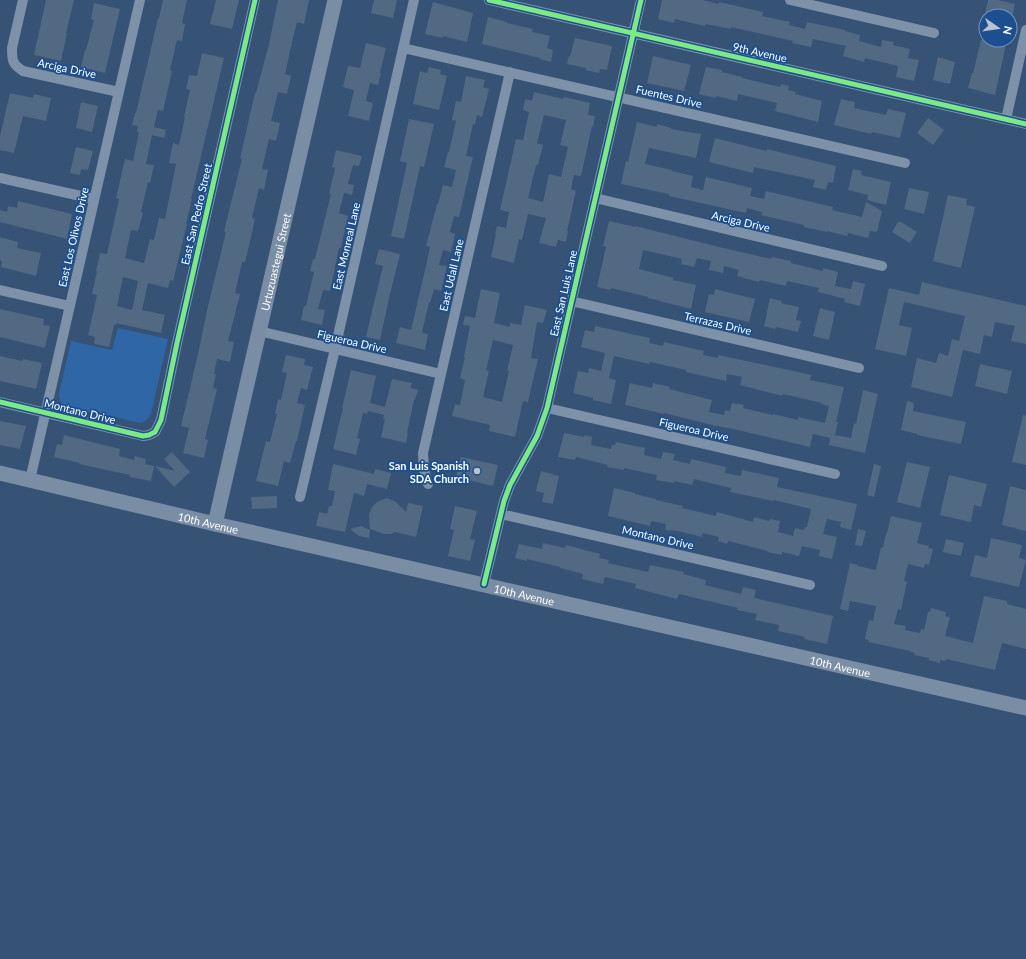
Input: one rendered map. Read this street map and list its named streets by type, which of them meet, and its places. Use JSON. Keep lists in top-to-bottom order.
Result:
{
  "streets": {
    "main road": ["Urtuzuastegui Street", "10th Avenue"],
    "street": [
      "9th Avenue",
      "Arciga Drive",
      "Fuentes Drive",
      "East San Pedro Street",
      "East Los Olivos Drive",
      "East Monreal Lane",
      "East Udall Lane",
      "East San Luis Lane",
      "Terrazas Drive",
      "Figueroa Drive",
      "Montano Drive"
    ]
  },
  "crossings": [
    ["9th Avenue", "East San Luis Lane"],
    ["Arciga Drive", "East Los Olivos Drive"],
    ["Arciga Drive", "East San Luis Lane"],
    ["Fuentes Drive", "East Monreal Lane"],
    ["Fuentes Drive", "East Udall Lane"],
    ["Fuentes Drive", "East San Luis Lane"],
    ["East San Pedro Street", "Montano Drive"],
    ["East Los Olivos Drive", "Montano Drive"],
    ["East Los Olivos Drive", "10th Avenue"],
    ["East Monreal Lane", "Figueroa Drive"],
    ["Urtuzuastegui Street", "Figueroa Drive"],
    ["Urtuzuastegui Street", "10th Avenue"],
    ["East Udall Lane", "Figueroa Drive"],
    ["East San Luis Lane", "Terrazas Drive"],
    ["East San Luis Lane", "Figueroa Drive"],
    ["East San Luis Lane", "Montano Drive"],
    ["East San Luis Lane", "10th Avenue"]
  ],
  "places": ["San Luis Spanish SDA Church"],
  "north": "right"
}
